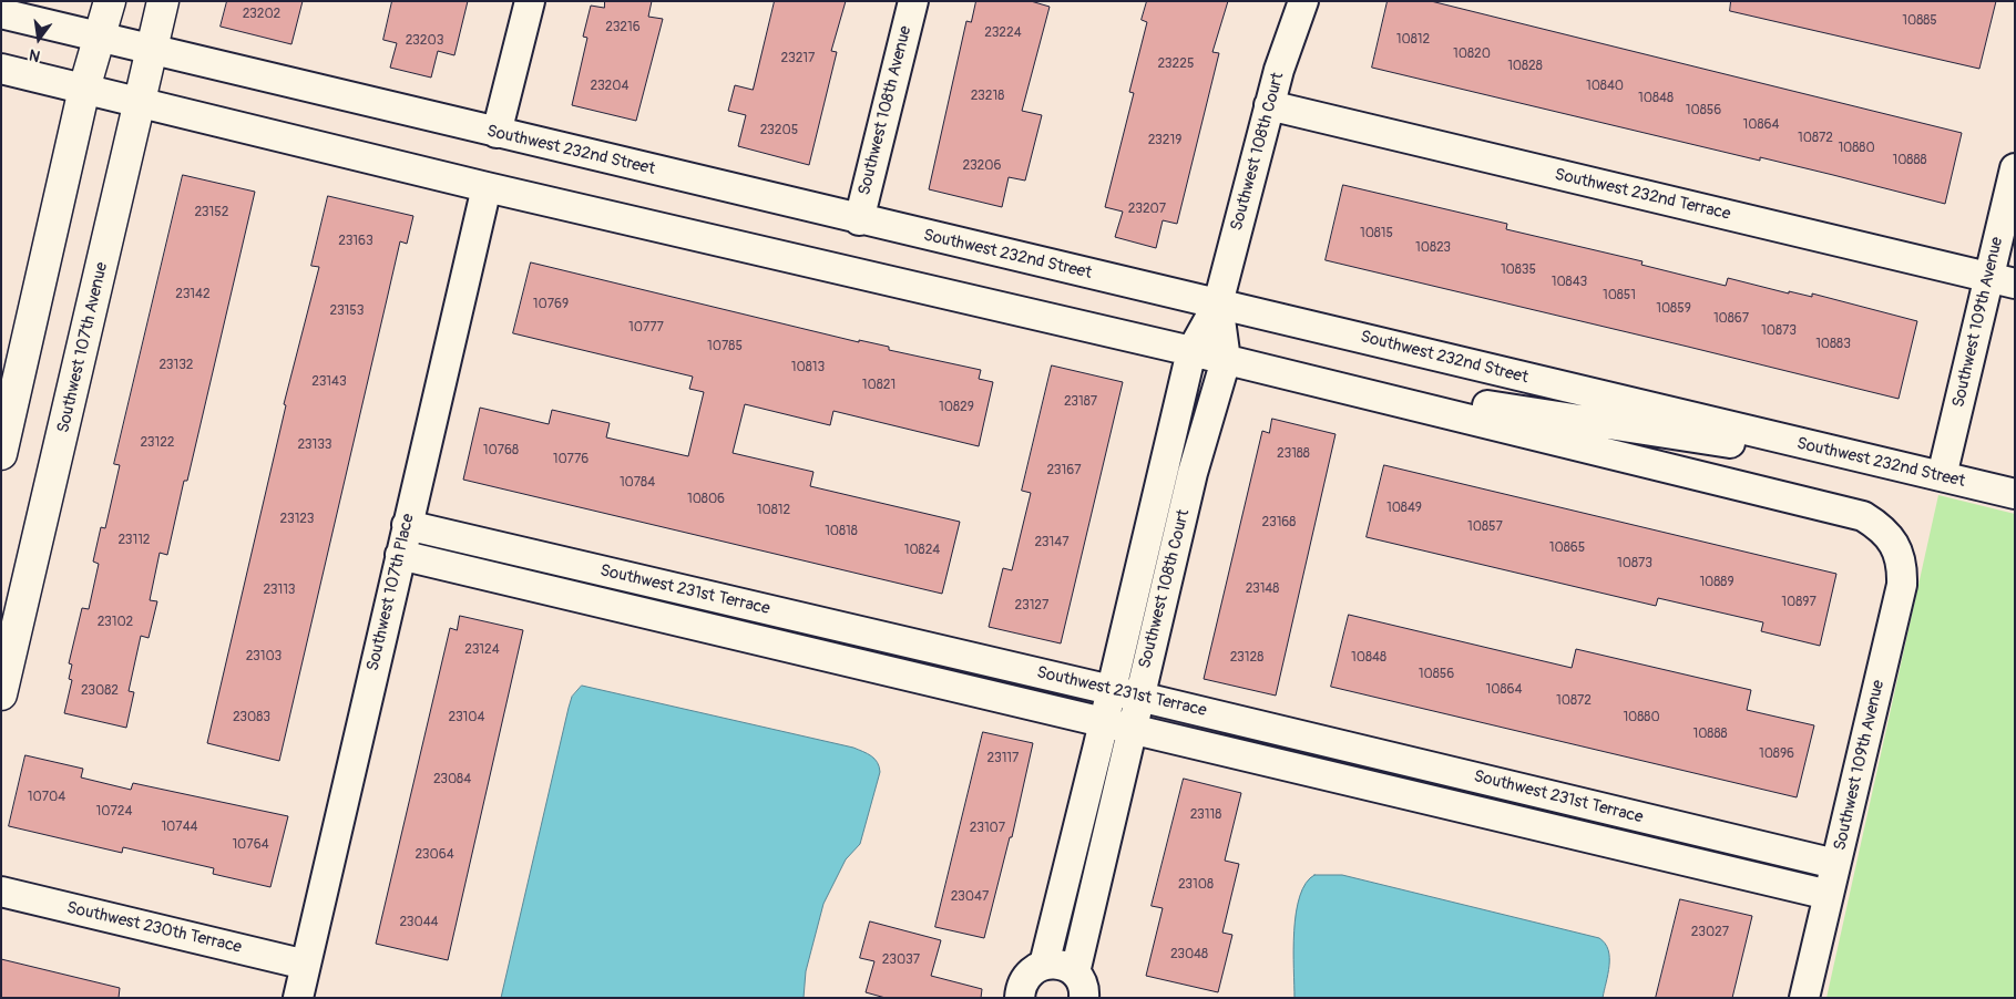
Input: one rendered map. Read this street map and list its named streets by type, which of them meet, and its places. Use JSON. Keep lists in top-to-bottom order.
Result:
{
  "streets": {
    "street": [
      "Southwest 108th Avenue",
      "Southwest 232nd Street",
      "Southwest 108th Court",
      "Southwest 232nd Terrace",
      "Southwest 109th Avenue",
      "Southwest 107th Avenue",
      "Southwest 231st Terrace",
      "Southwest 107th Place",
      "Southwest 230th Terrace"
    ]
  },
  "crossings": [
    ["Southwest 108th Avenue", "Southwest 232nd Street"],
    ["Southwest 232nd Street", "Southwest 108th Court"],
    ["Southwest 232nd Street", "Southwest 109th Avenue"],
    ["Southwest 232nd Street", "Southwest 107th Avenue"],
    ["Southwest 108th Court", "Southwest 232nd Terrace"],
    ["Southwest 108th Court", "Southwest 231st Terrace"],
    ["Southwest 232nd Terrace", "Southwest 109th Avenue"],
    ["Southwest 109th Avenue", "Southwest 231st Terrace"],
    ["Southwest 231st Terrace", "Southwest 107th Place"],
    ["Southwest 107th Place", "Southwest 230th Terrace"]
  ],
  "house_numbers": [
    "23202",
    "10885",
    "23216",
    "23224",
    "10812",
    "23203",
    "10820",
    "23217",
    "23225",
    "10828",
    "23204",
    "10840",
    "23218",
    "10848",
    "10856",
    "10864",
    "23205",
    "10872",
    "23219",
    "10880",
    "10888",
    "23206",
    "23207",
    "23152",
    "10815",
    "23163",
    "10823",
    "10835",
    "10843",
    "23142",
    "10851",
    "10769",
    "10859",
    "23153",
    "10867",
    "10777",
    "10873",
    "10883",
    "10785",
    "23132",
    "10813",
    "23143",
    "10821",
    "23187",
    "10829",
    "23122",
    "23133",
    "10768",
    "23188",
    "10776",
    "23167",
    "10784",
    "10806",
    "10849",
    "10812",
    "23123",
    "23168",
    "10857",
    "10818",
    "23112",
    "23147",
    "10865",
    "10824",
    "10873",
    "10889",
    "23148",
    "23113",
    "10897",
    "23127",
    "23102",
    "23124",
    "23103",
    "23128",
    "10848",
    "10856",
    "10864",
    "23082",
    "10872",
    "23083",
    "23104",
    "10880",
    "10888",
    "10896",
    "23117",
    "23084",
    "10704",
    "10724",
    "23118",
    "10744",
    "23107",
    "10764",
    "23064",
    "23108",
    "23047",
    "23044",
    "23027",
    "23048",
    "23037"
  ],
  "north": "bottom"
}
